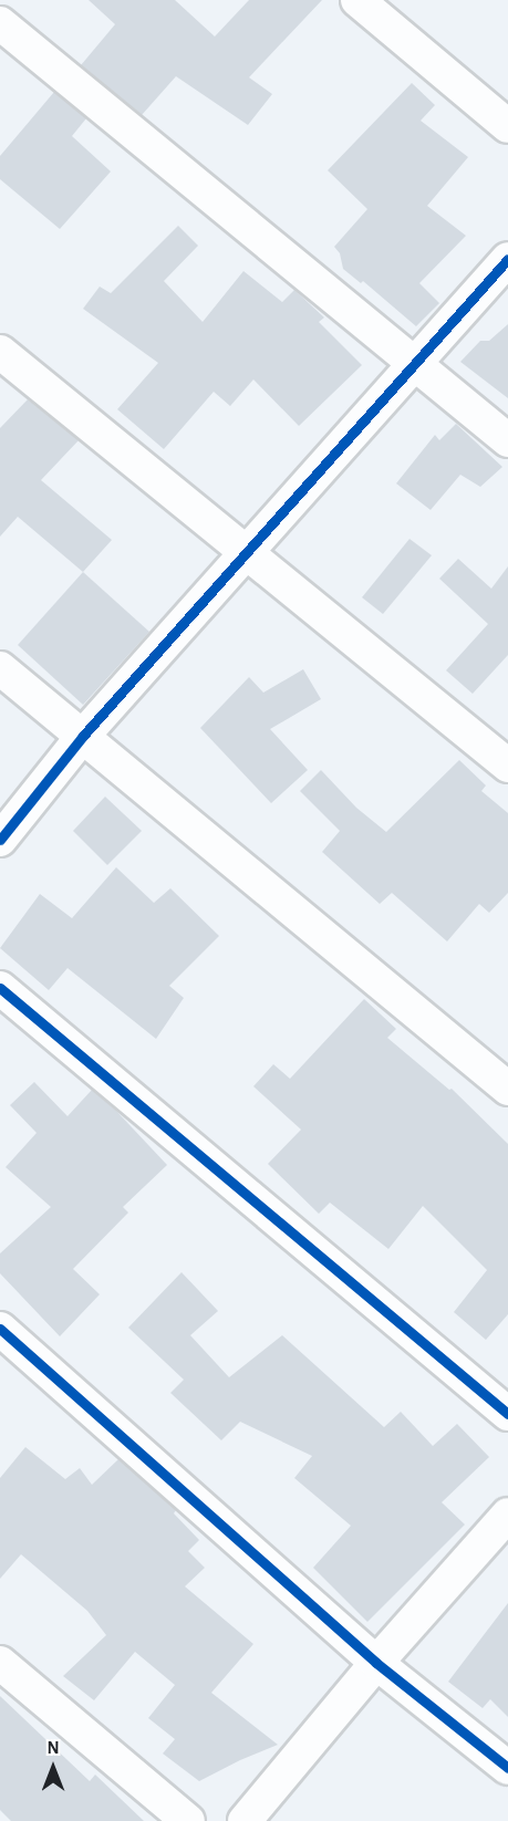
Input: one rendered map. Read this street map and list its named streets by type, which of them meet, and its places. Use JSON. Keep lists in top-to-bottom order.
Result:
{
  "north": "top"
}
